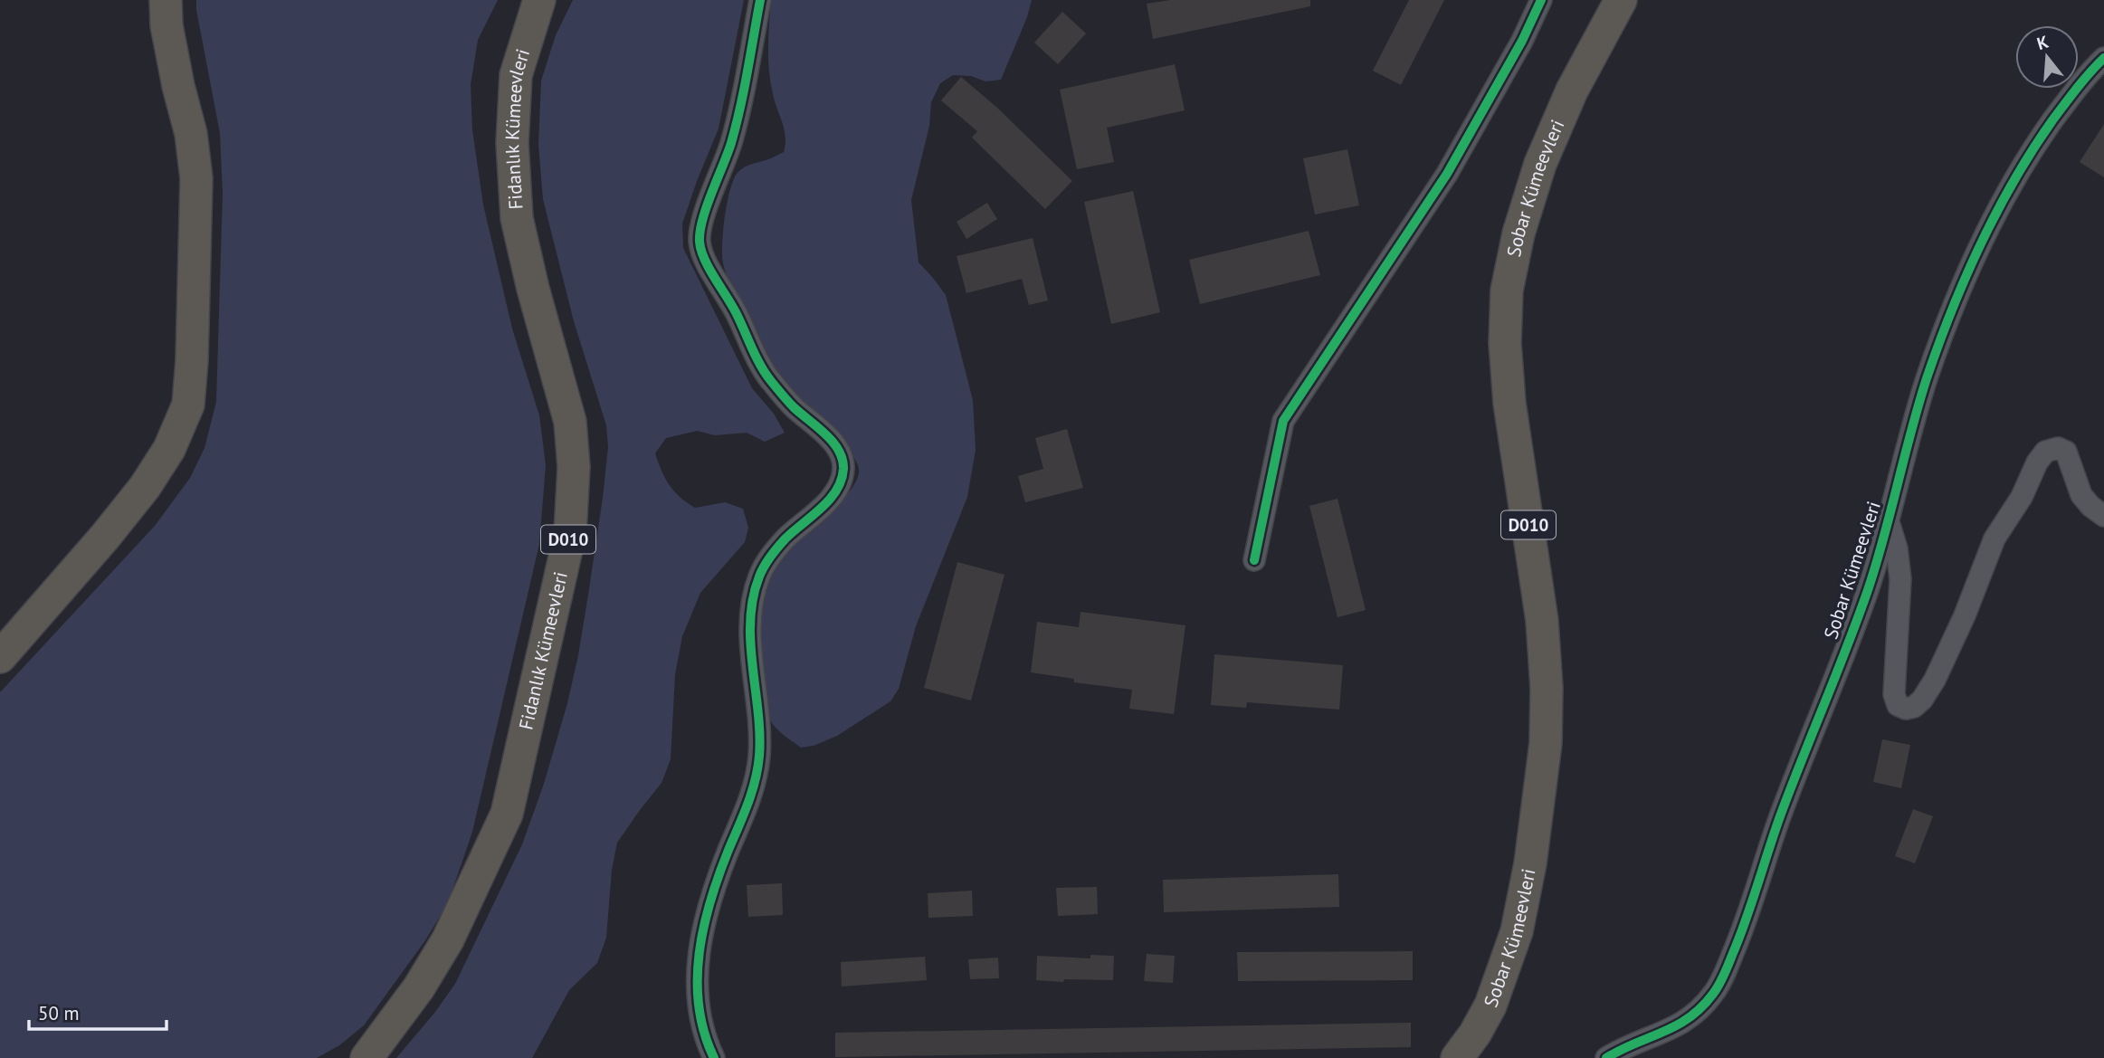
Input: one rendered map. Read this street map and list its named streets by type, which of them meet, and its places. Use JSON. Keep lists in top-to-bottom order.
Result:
{
  "streets": {
    "main road": ["Fidanlık Kümeevleri", "Sobar Kümeevleri", "D010"]
  },
  "scale_bar": "50 m",
  "north": "top"
}
